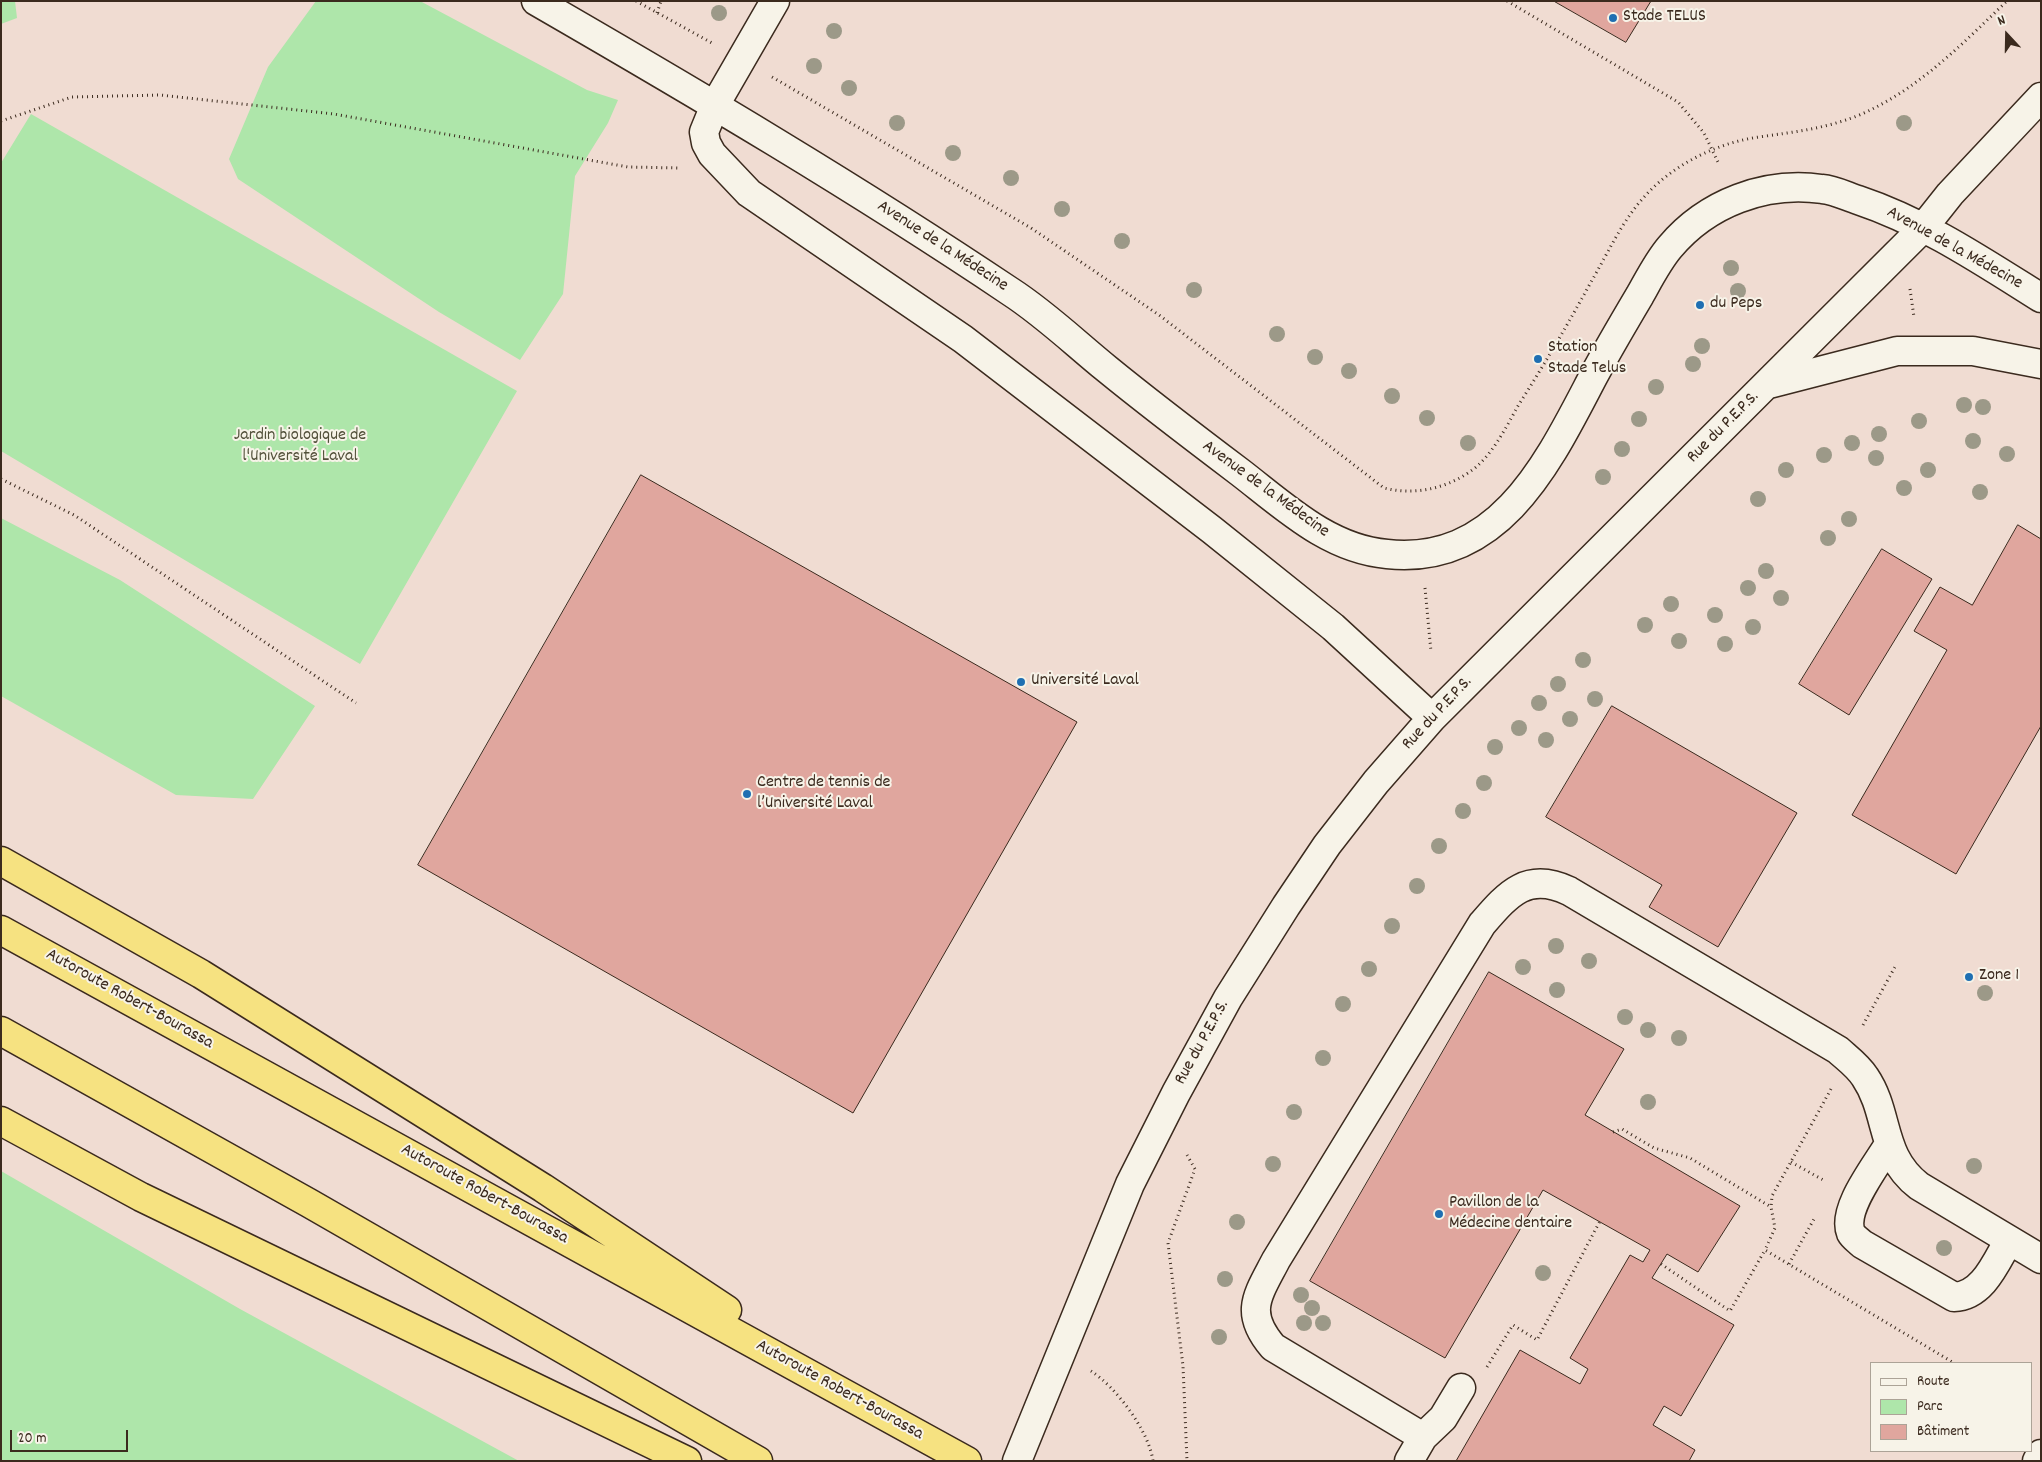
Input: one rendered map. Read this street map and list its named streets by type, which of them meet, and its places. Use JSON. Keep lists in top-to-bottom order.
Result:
{
  "streets": {
    "highway": ["Autoroute Robert-Bourassa"],
    "street": ["Avenue de la Médecine", "Rue du P.E.P.S."]
  },
  "crossings": [
    ["Avenue de la Médecine", "Rue du P.E.P.S."]
  ],
  "parks": ["Jardin biologique de l'Université Laval"],
  "places": [
    "Stade TELUS",
    "du Peps",
    "Station Stade Telus",
    "Université Laval",
    "Centre de tennis de l’Université Laval",
    "Zone 1",
    "Pavillon de la Médecine dentaire"
  ],
  "legend": ["Route", "Parc", "Bâtiment"],
  "scale_bar": "20 m",
  "north": "top"
}
